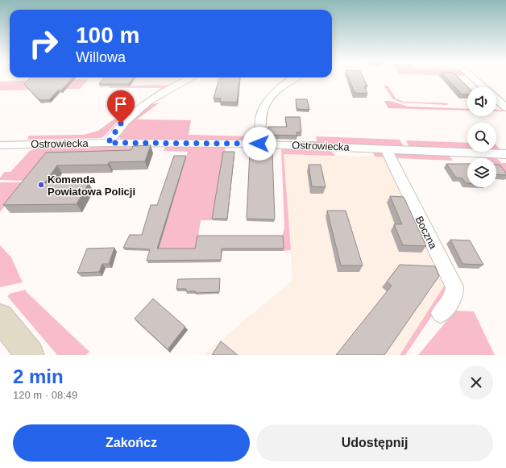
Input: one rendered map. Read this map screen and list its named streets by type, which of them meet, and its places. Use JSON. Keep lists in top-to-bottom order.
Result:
{
  "streets": {
    "street": ["Ostrowiecka", "Boczna"]
  },
  "crossings": [
    ["Ostrowiecka", "Boczna"]
  ],
  "places": ["Komenda Powiatowa Policji"],
  "page": {
    "turn": ["100 m", "Willowa"],
    "heading": ["2 min", "120 m · 08:49"],
    "buttons": ["Zakończ", "Udostępnij"]
  }
}
